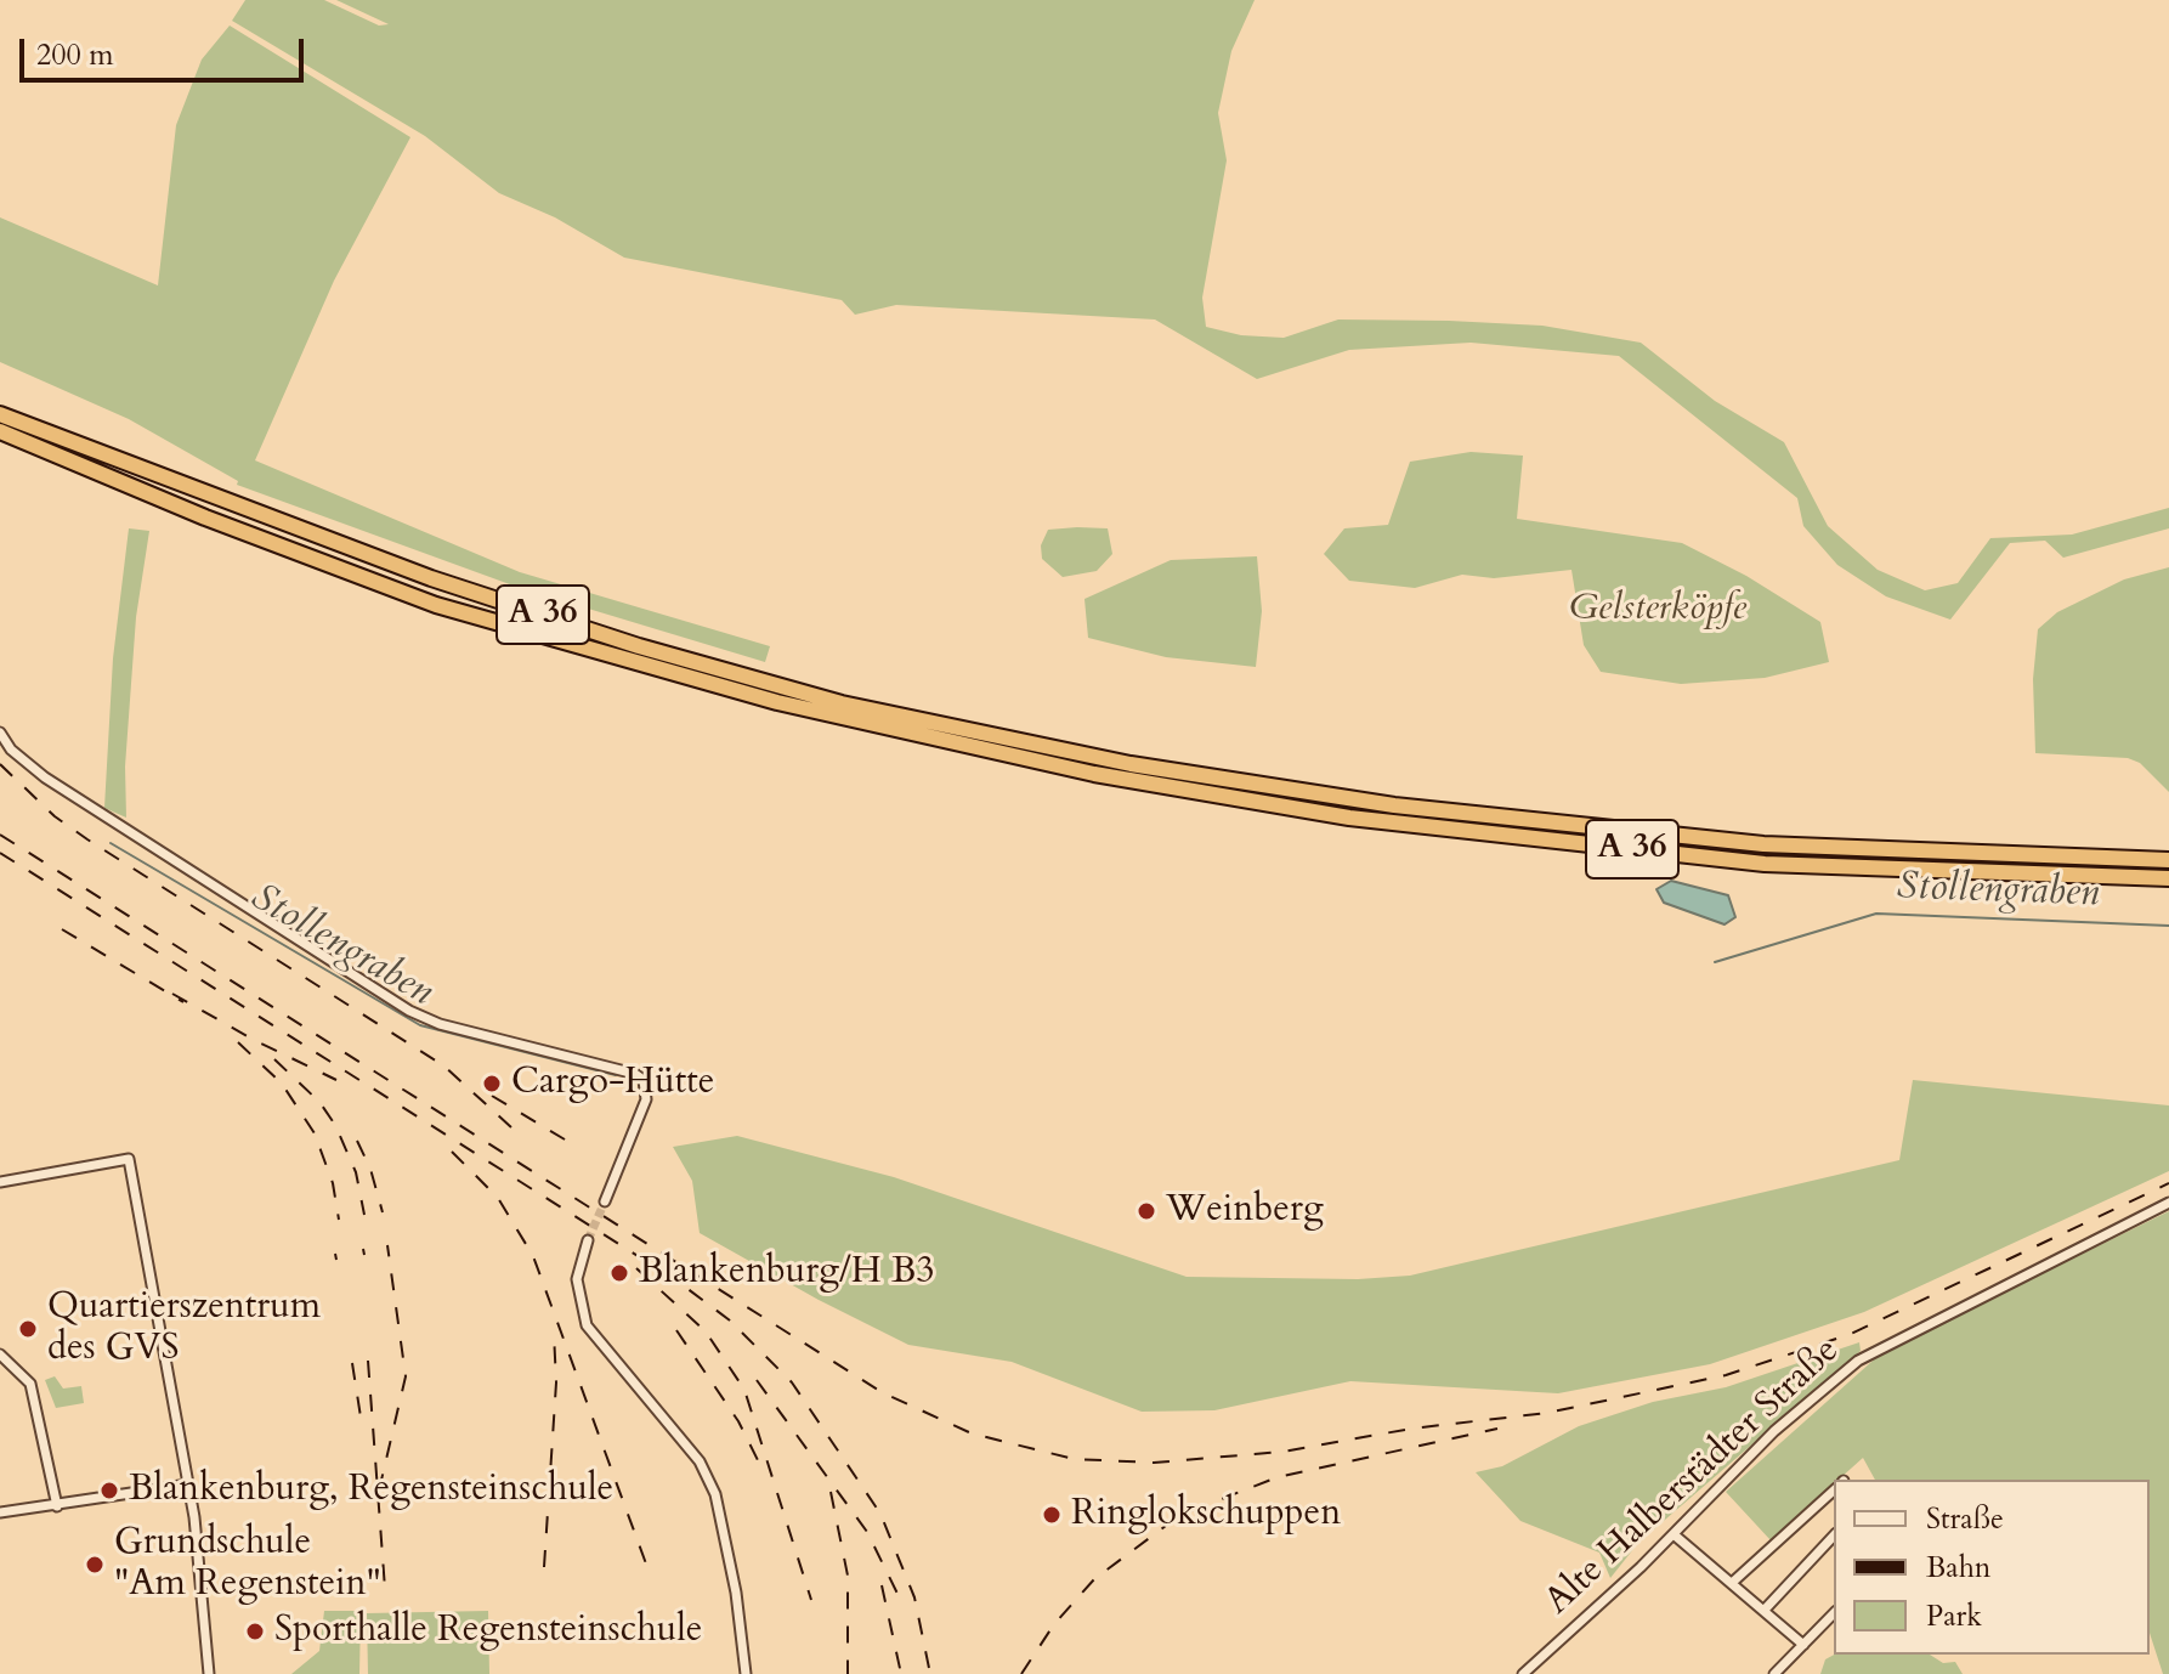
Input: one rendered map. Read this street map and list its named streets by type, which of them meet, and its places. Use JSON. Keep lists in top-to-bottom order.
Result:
{
  "streets": {
    "highway": ["A 36"],
    "street": ["Alte Halberstädter Straße"]
  },
  "water": ["Stollengraben"],
  "parks": ["Gelsterköpfe"],
  "places": [
    "Cargo-Hütte",
    "Weinberg",
    "Blankenburg/H B3",
    "Quartierszentrum des GVS",
    "Blankenburg, Regensteinschule",
    "Ringlokschuppen",
    "Grundschule \"Am Regenstein\"",
    "Sporthalle Regensteinschule"
  ],
  "legend": ["Straße", "Bahn", "Park"],
  "scale_bar": "200 m"
}
